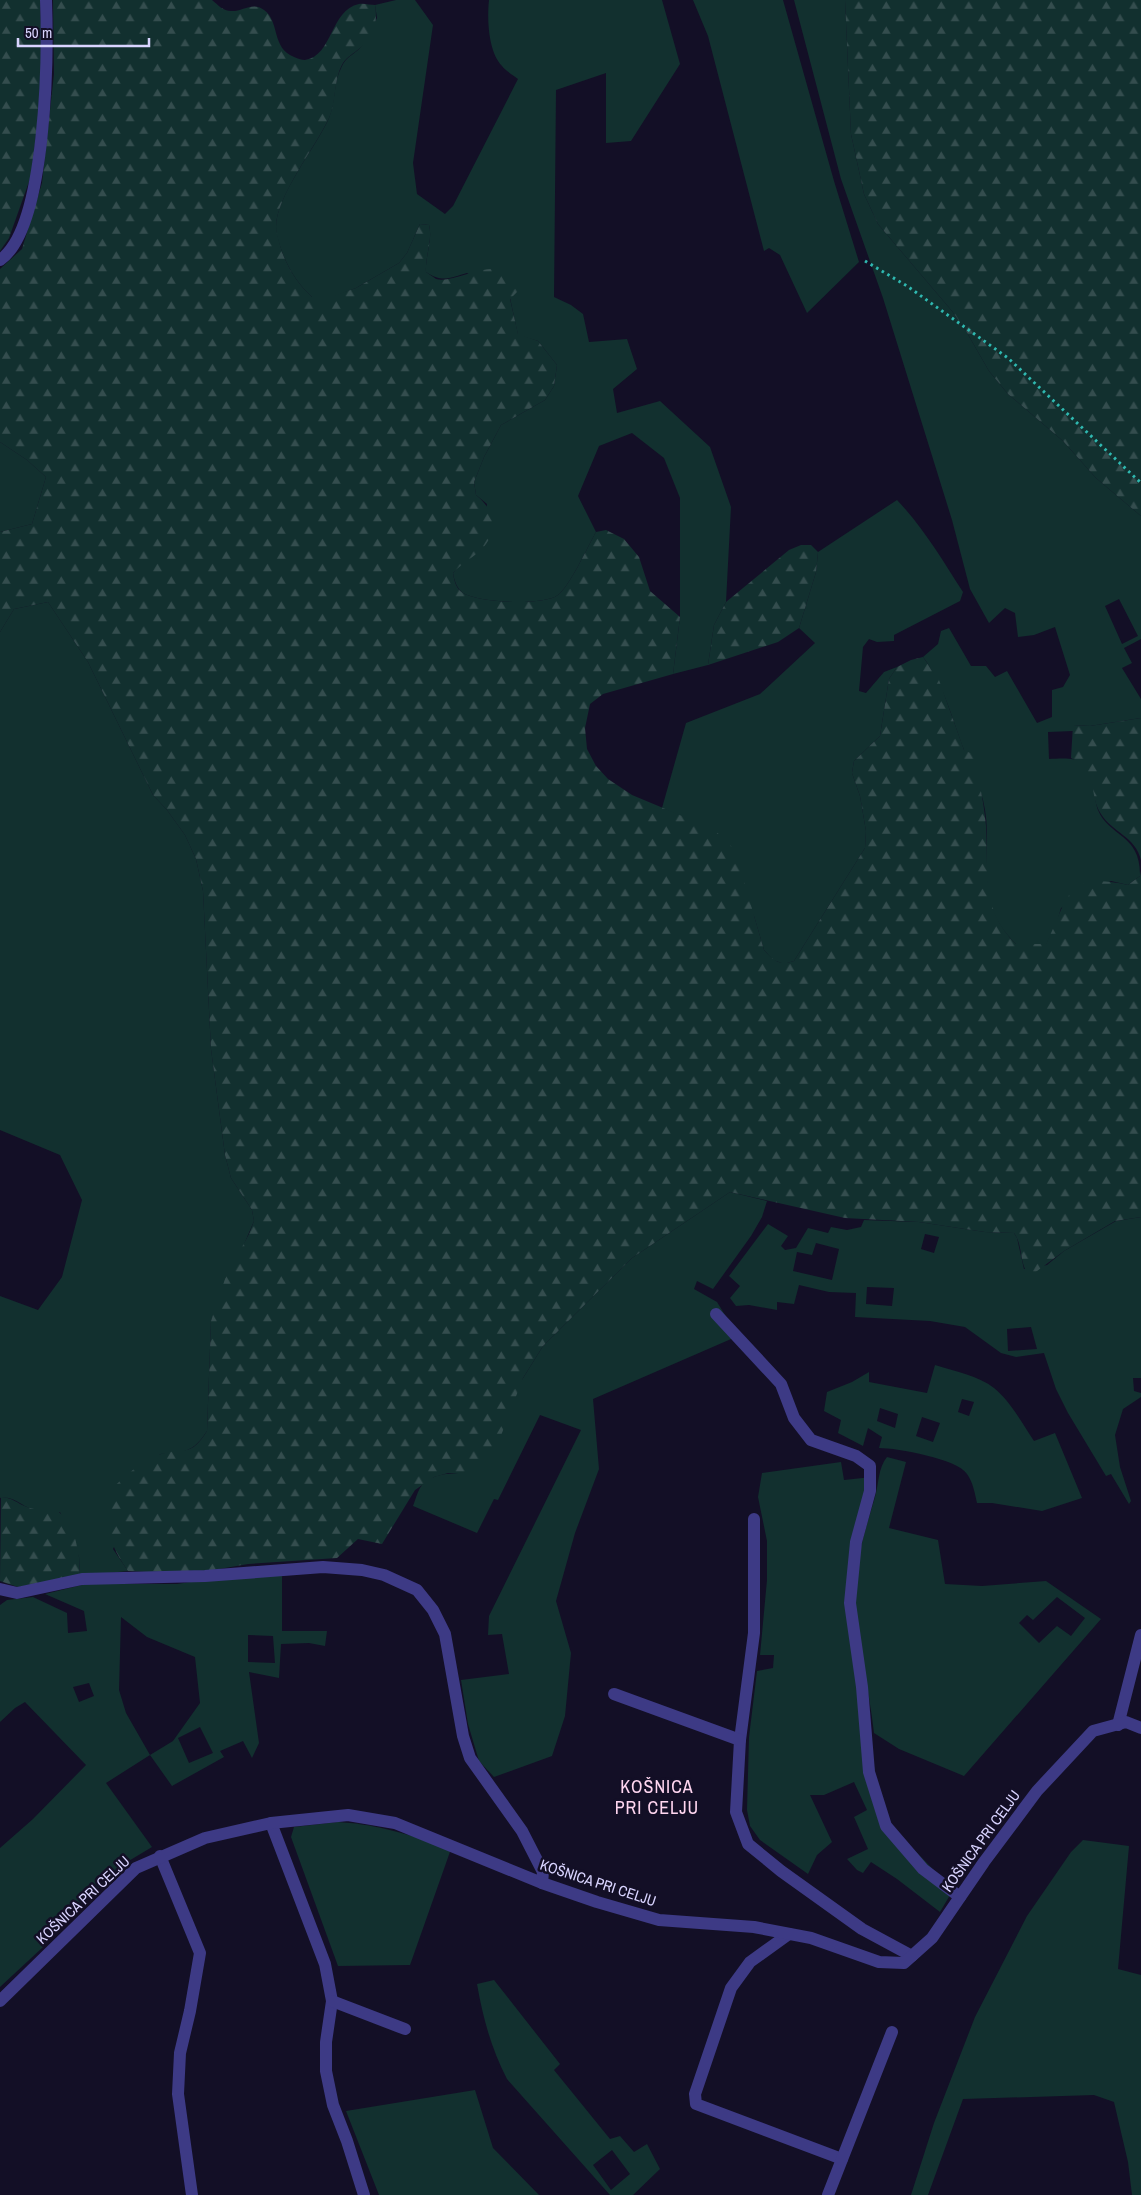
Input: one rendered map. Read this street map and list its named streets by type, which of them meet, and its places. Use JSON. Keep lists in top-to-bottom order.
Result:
{
  "streets": {
    "street": ["KOŠNICA PRI CELJU"]
  },
  "districts": ["KOŠNICA PRI CELJU"],
  "scale_bar": "50 m"
}
